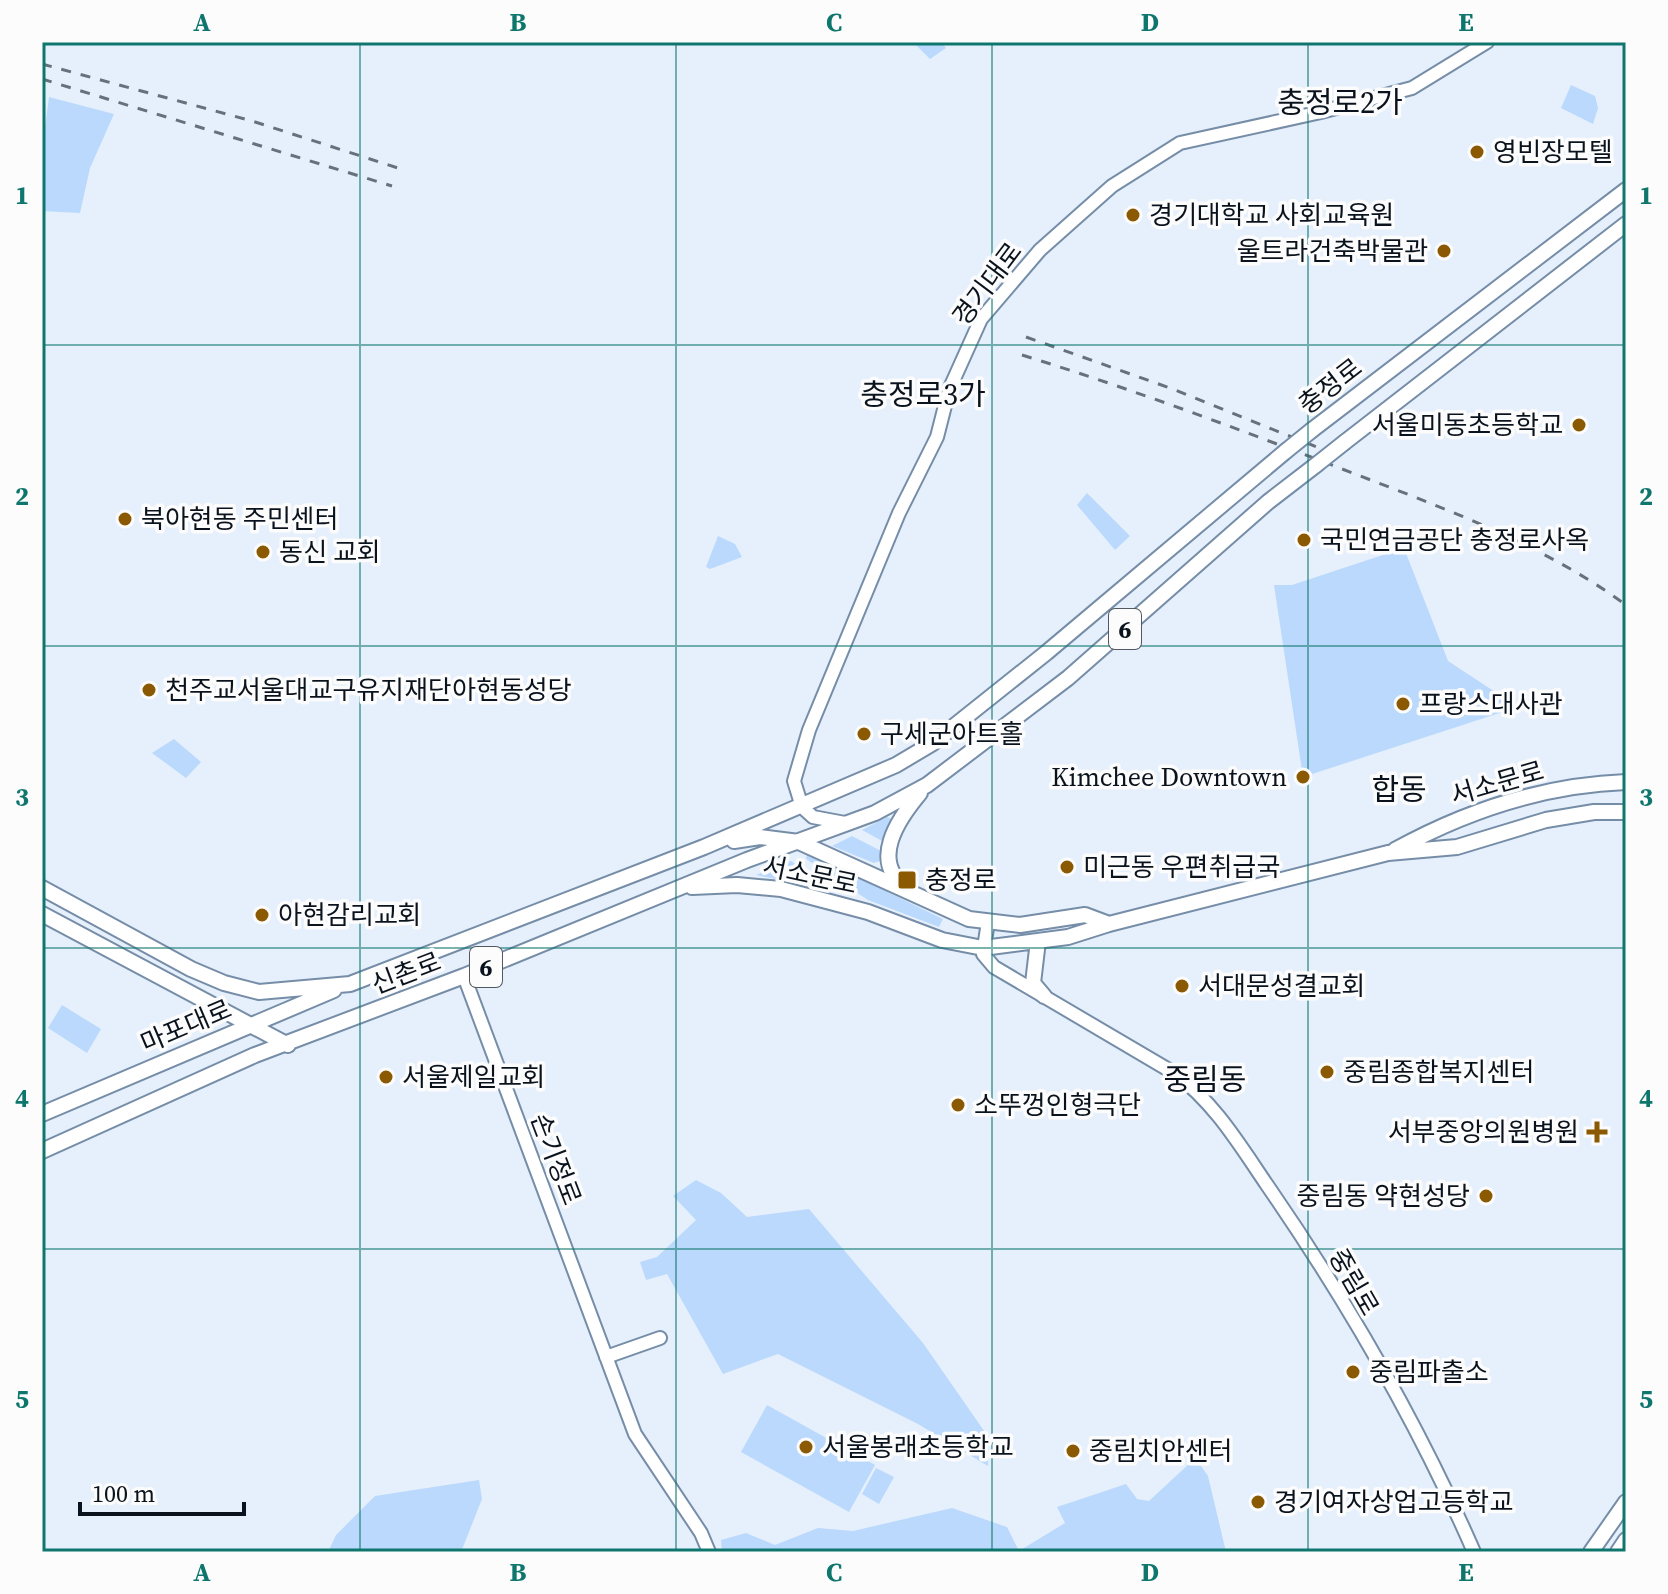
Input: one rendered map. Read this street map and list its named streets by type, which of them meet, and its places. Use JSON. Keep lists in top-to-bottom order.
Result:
{
  "streets": {
    "main road": [
      "충정로",
      "6",
      "서소문로",
      "신촌로",
      "마포대로"
    ],
    "street": ["경기대로", "손기정로", "중림로"]
  },
  "crossings": [
    ["경기대로", "충정로"],
    ["충정로", "서소문로"],
    ["충정로", "신촌로"],
    ["서소문로", "신촌로"],
    ["서소문로", "중림로"],
    ["신촌로", "마포대로"],
    ["신촌로", "손기정로"]
  ],
  "districts": [
    "충정로2가",
    "충정로3가",
    "합동",
    "중림동"
  ],
  "places": {
    "other": [
      "영빈장모텔",
      "경기대학교 사회교육원",
      "울트라건축박물관",
      "서울미동초등학교",
      "북아현동 주민센터",
      "국민연금공단 충정로사옥",
      "동신 교회",
      "천주교서울대교구유지재단아현동성당",
      "프랑스대사관",
      "구세군아트홀",
      "Kimchee Downtown",
      "미근동 우편취급국",
      "아현감리교회",
      "서대문성결교회",
      "중림종합복지센터",
      "서울제일교회",
      "소뚜껑인형극단",
      "중림동 약현성당",
      "중림파출소",
      "서울봉래초등학교",
      "중림치안센터",
      "경기여자상업고등학교"
    ],
    "transit": ["충정로"],
    "health": ["서부중앙의원병원"]
  },
  "scale_bar": "100 m",
  "grid": {
    "columns": [
      "A",
      "B",
      "C",
      "D",
      "E"
    ],
    "rows": [
      "1",
      "2",
      "3",
      "4",
      "5"
    ]
  }
}
